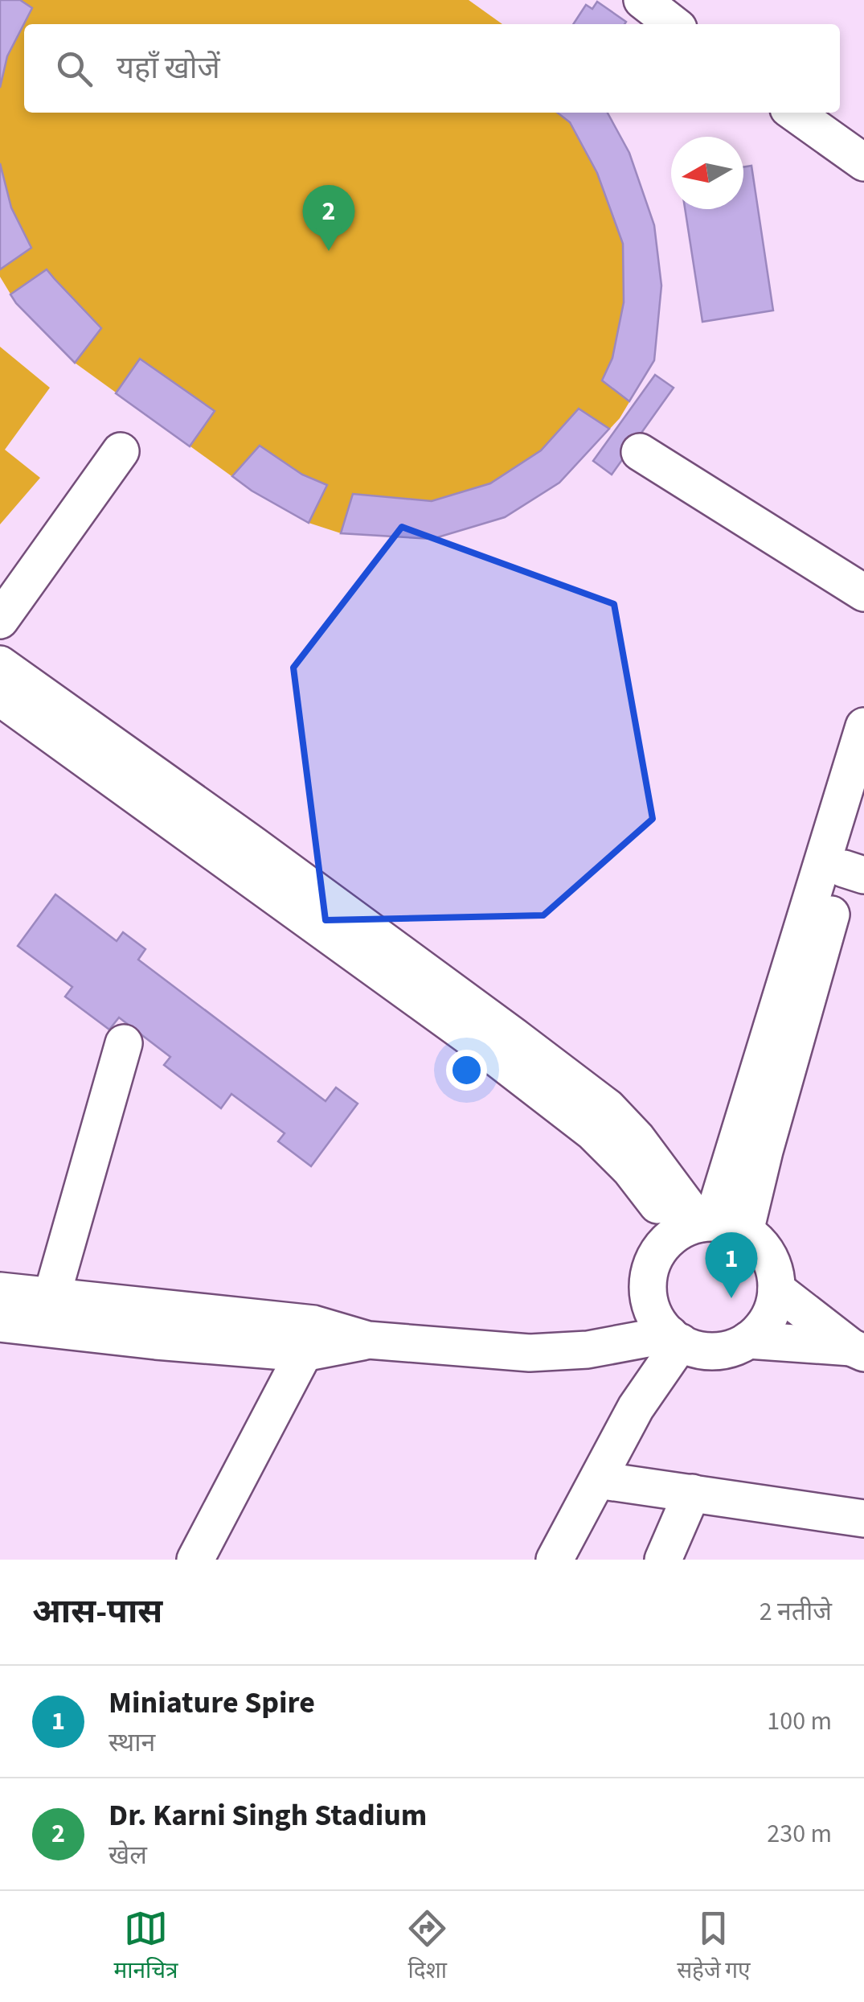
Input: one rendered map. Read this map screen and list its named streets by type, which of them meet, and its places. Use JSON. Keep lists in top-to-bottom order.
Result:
{
  "north": "left",
  "page": {
    "search": "यहाँ खोजें",
    "pins": ["2", "1"],
    "heading": ["आस-पास", "2 नतीजे"],
    "list": [
      {
        "mark": "1",
        "name": "Miniature Spire",
        "note": "स्थान",
        "value": "100 m"
      },
      {
        "mark": "2",
        "name": "Dr. Karni Singh Stadium",
        "note": "खेल",
        "value": "230 m"
      }
    ],
    "nav": ["मानचित्र", "दिशा", "सहेजे गए"]
  }
}
